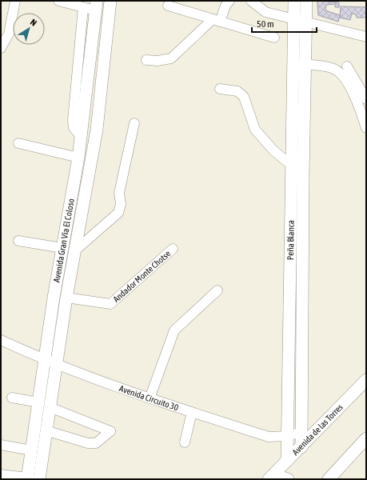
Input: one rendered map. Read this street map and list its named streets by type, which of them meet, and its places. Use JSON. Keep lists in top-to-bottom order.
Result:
{
  "streets": {
    "main road": ["Avenida Gran Vía El Coloso", "Peña Blanca", "Avenida de las Torres"],
    "street": ["Andador Monte Chotse", "Avenida Circuito 30"]
  },
  "crossings": [
    ["Avenida Gran Vía El Coloso", "Andador Monte Chotse"],
    ["Avenida Gran Vía El Coloso", "Avenida Circuito 30"],
    ["Peña Blanca", "Avenida Circuito 30"],
    ["Peña Blanca", "Avenida de las Torres"]
  ],
  "scale_bar": "50 m",
  "north": "top right"
}
